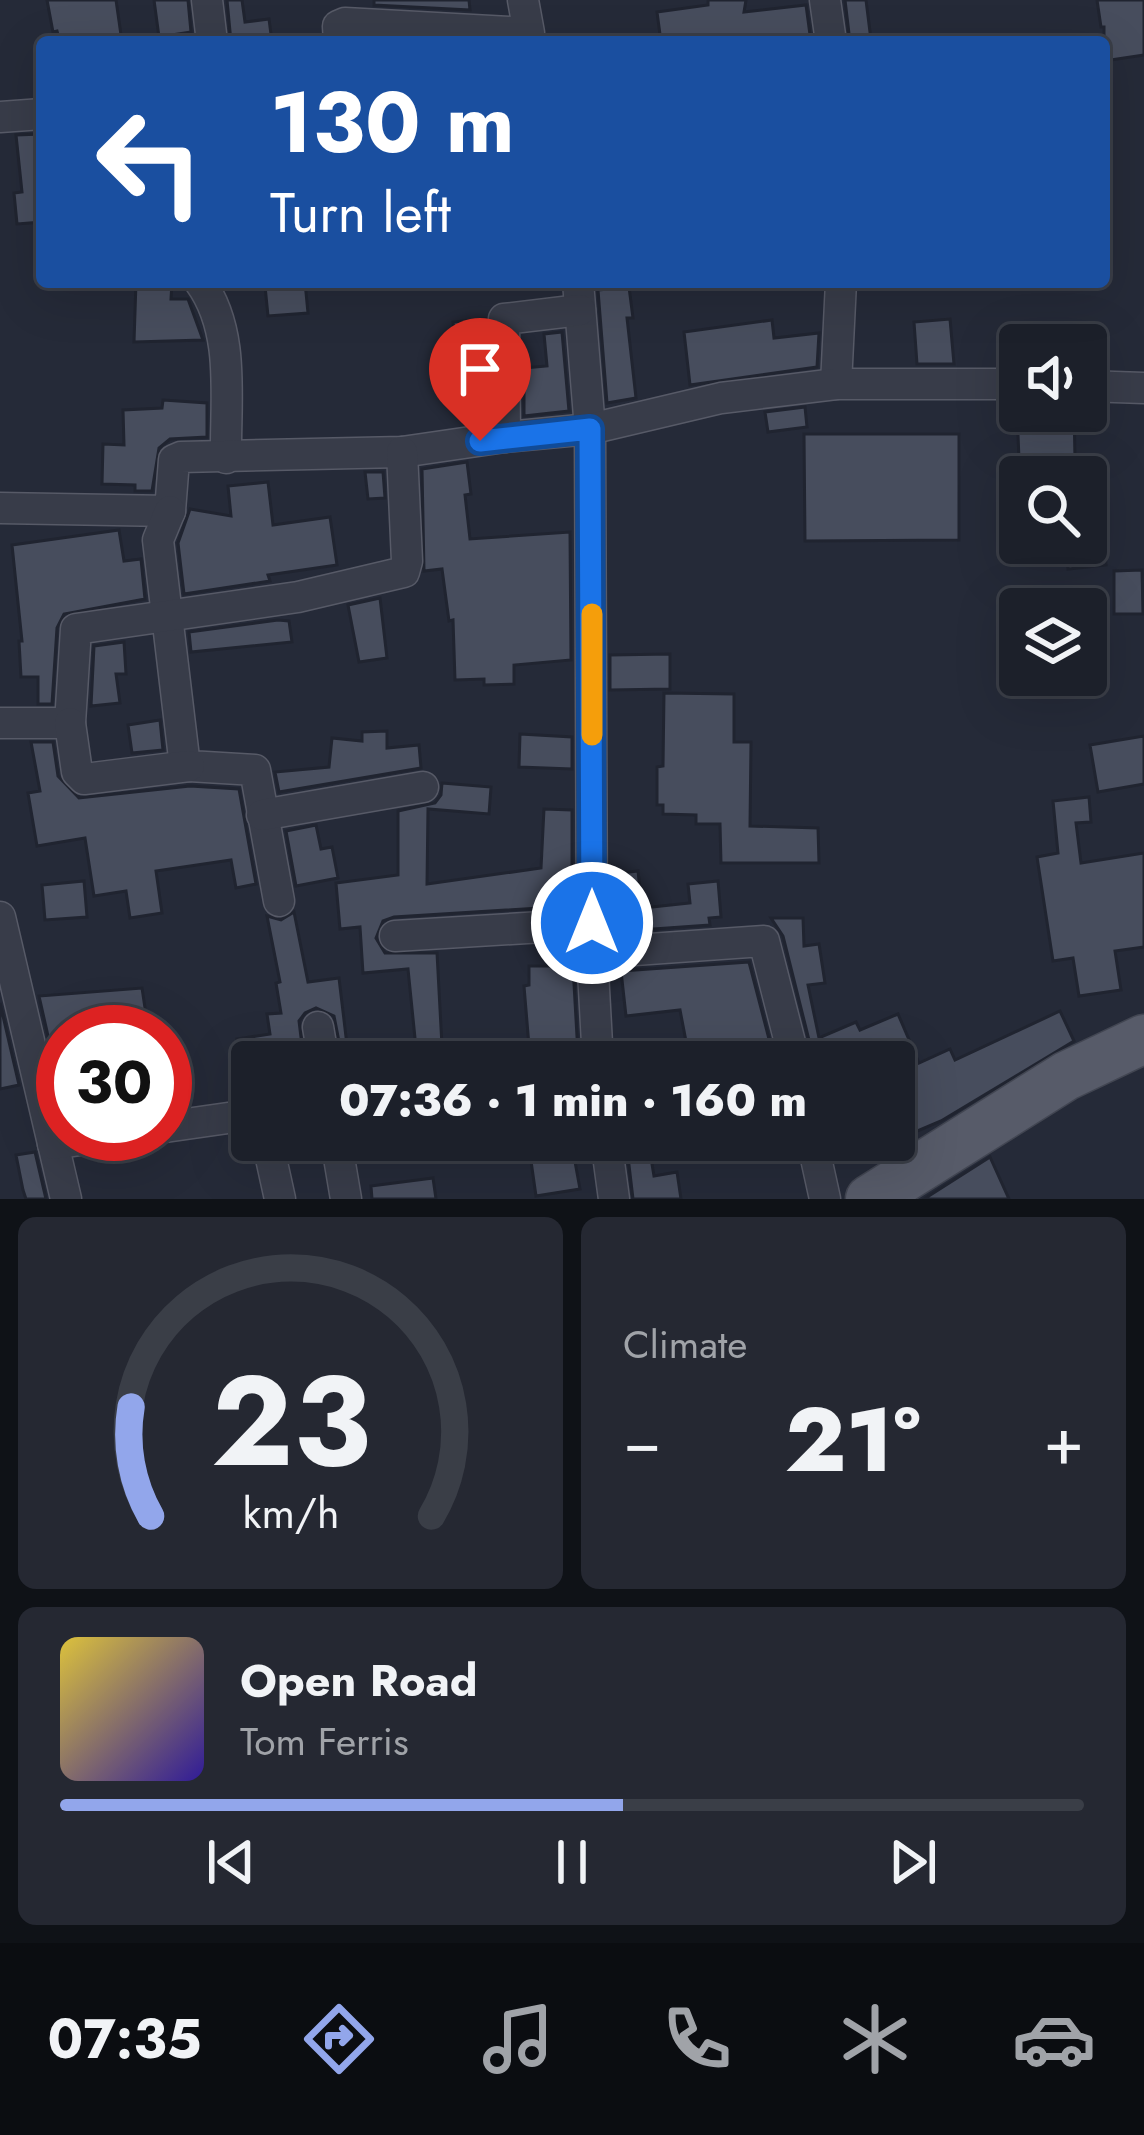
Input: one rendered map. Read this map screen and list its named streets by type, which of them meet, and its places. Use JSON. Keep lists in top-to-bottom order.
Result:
{
  "page": {
    "turn": ["130 m", "Turn left"],
    "limit": "30",
    "trip": "07:36 · 1 min · 160 m",
    "tile": "Climate",
    "heat": ["−", "21°", "+"],
    "song": ["Open Road", "Tom Ferris"],
    "tabs": "07:35",
    "gauge": ["23", "km/h"]
  }
}
